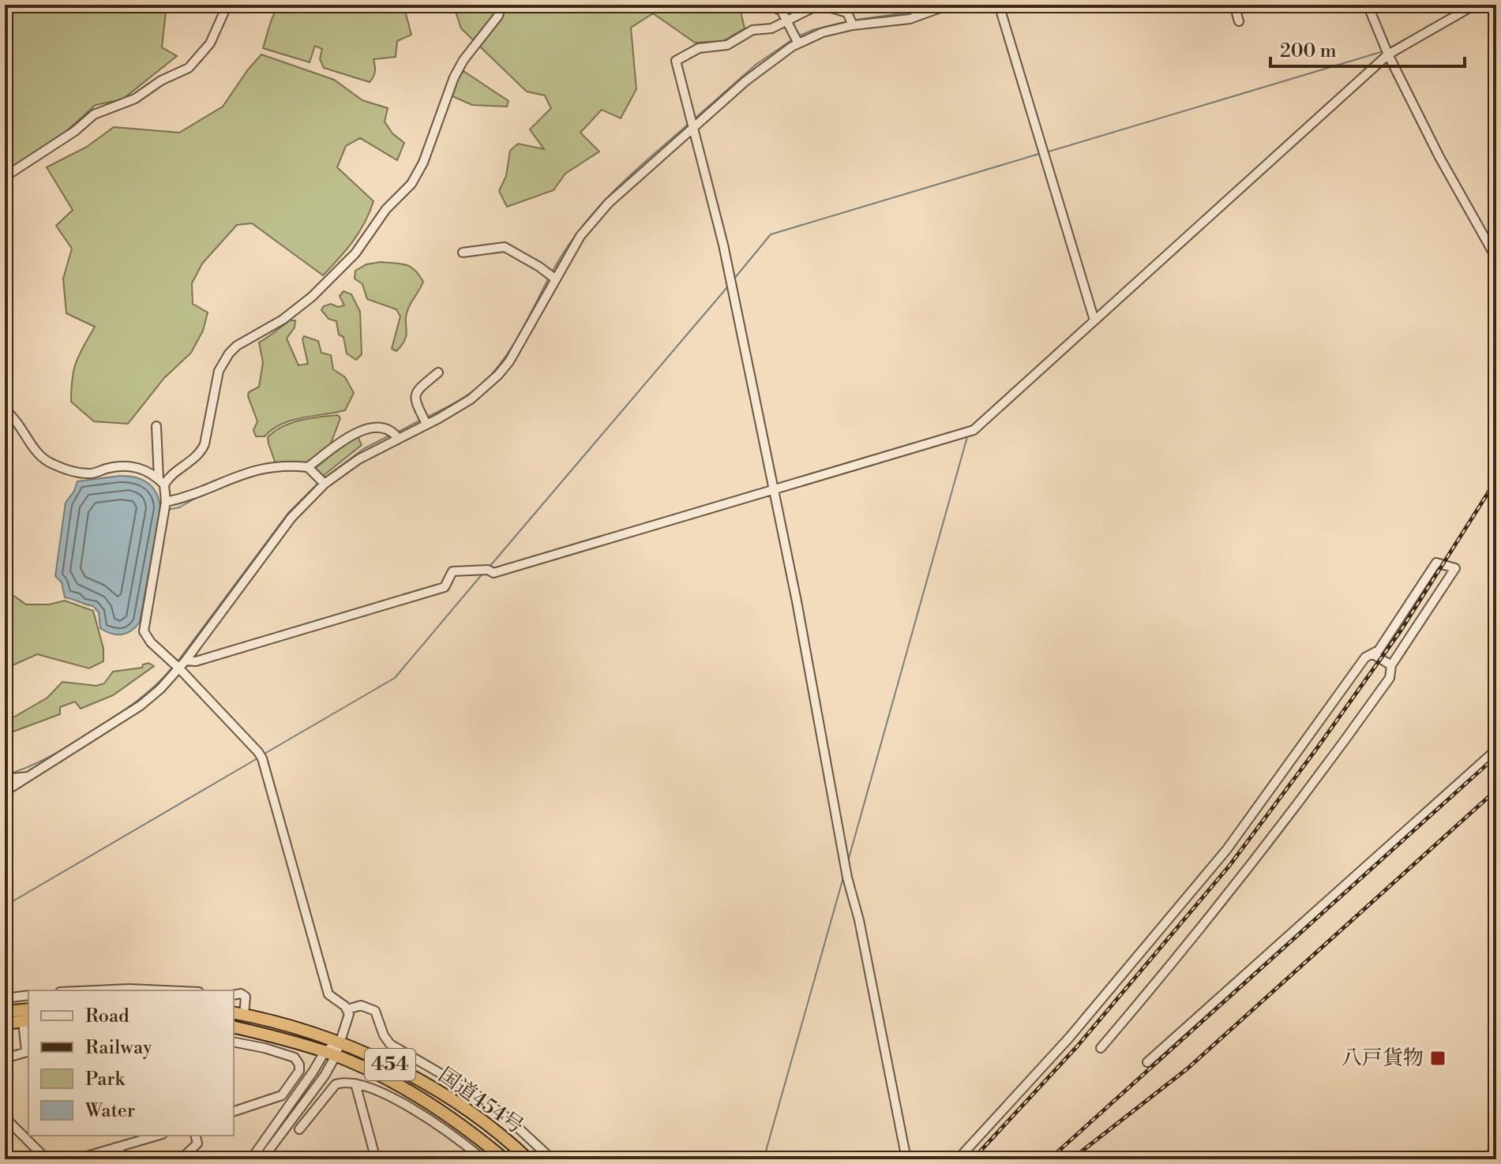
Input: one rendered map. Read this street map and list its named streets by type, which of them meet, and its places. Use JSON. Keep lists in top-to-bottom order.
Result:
{
  "streets": {
    "highway": ["454", "国道454号"]
  },
  "places": {
    "transit": ["八戸貨物"]
  },
  "legend": [
    "Road",
    "Railway",
    "Park",
    "Water"
  ],
  "scale_bar": "200 m"
}
